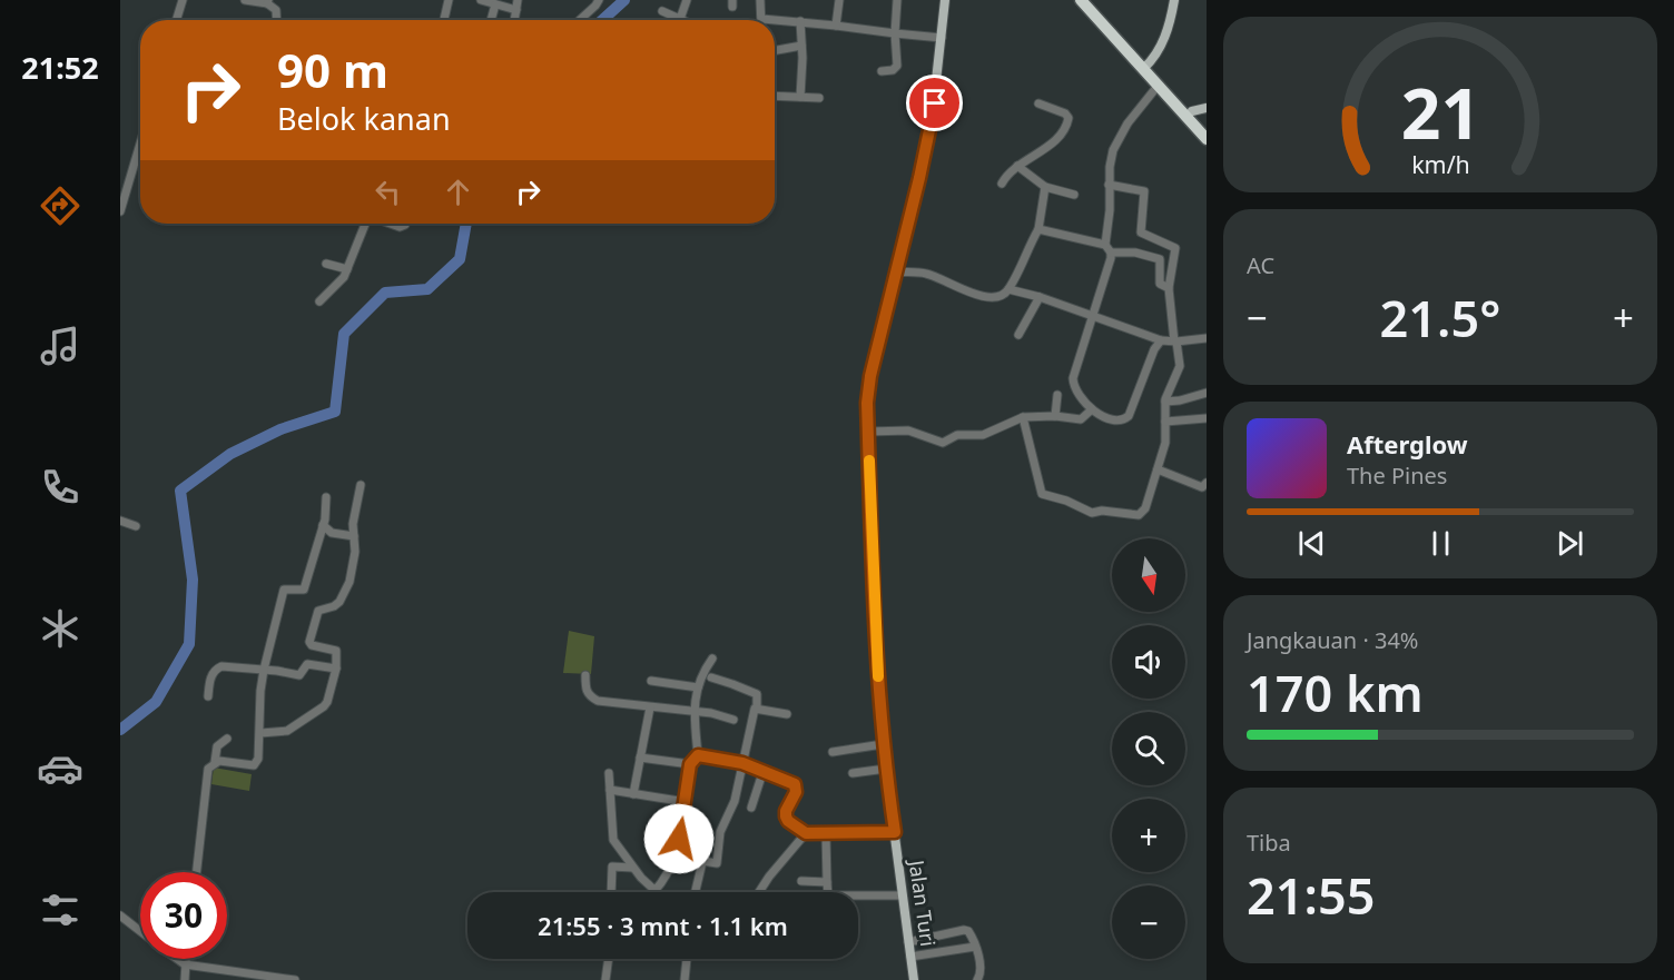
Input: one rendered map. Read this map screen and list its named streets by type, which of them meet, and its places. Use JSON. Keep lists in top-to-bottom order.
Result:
{
  "streets": {
    "main road": ["Jalan Turi"]
  },
  "north": "bottom",
  "page": {
    "tabs": "21:52",
    "turn": ["90 m", "Belok kanan"],
    "tile": [
      "AC",
      ["Jangkauan · 34%", "170 km"],
      ["Tiba", "21:55"]
    ],
    "heat": ["−", "21.5°", "+"],
    "song": ["Afterglow", "The Pines"],
    "map_buttons": ["+", "−"],
    "limit": "30",
    "trip": "21:55 · 3 mnt · 1.1 km",
    "gauge": ["21", "km/h"]
  }
}
